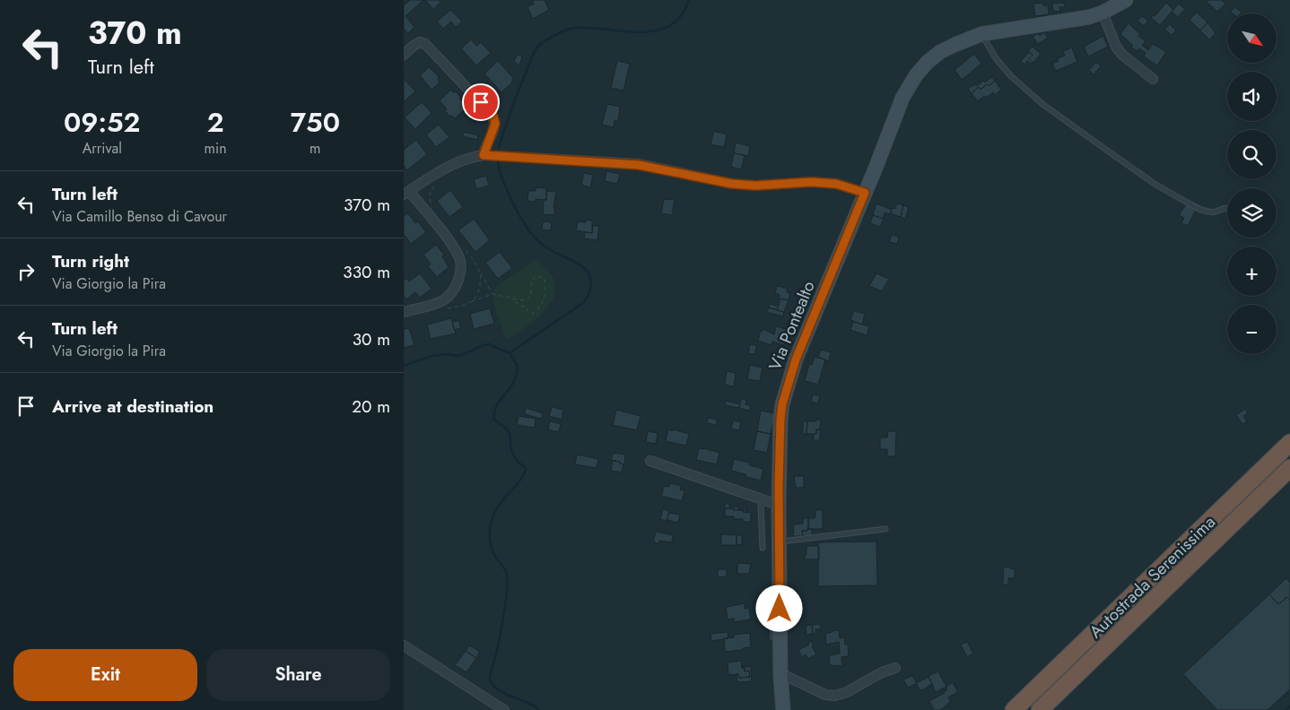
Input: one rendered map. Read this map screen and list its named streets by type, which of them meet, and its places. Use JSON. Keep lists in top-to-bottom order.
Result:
{
  "streets": {
    "highway": ["Autostrada Serenissima"],
    "street": ["Via Pontealto"]
  },
  "north": "bottom right",
  "page": {
    "turn": ["370 m", "Turn left"],
    "map_buttons": ["+", "−"],
    "eta": [
      "09:52",
      "Arrival",
      "2",
      "min",
      "750",
      "m"
    ],
    "list": [
      {
        "name": "Turn left",
        "note": "Via Camillo Benso di Cavour",
        "value": "370 m"
      },
      {
        "name": "Turn right",
        "note": "Via Giorgio la Pira",
        "value": "330 m"
      },
      {
        "name": "Turn left",
        "note": "Via Giorgio la Pira",
        "value": "30 m"
      },
      {
        "name": "Arrive at destination",
        "value": "20 m"
      }
    ],
    "buttons": ["Exit", "Share"]
  }
}
